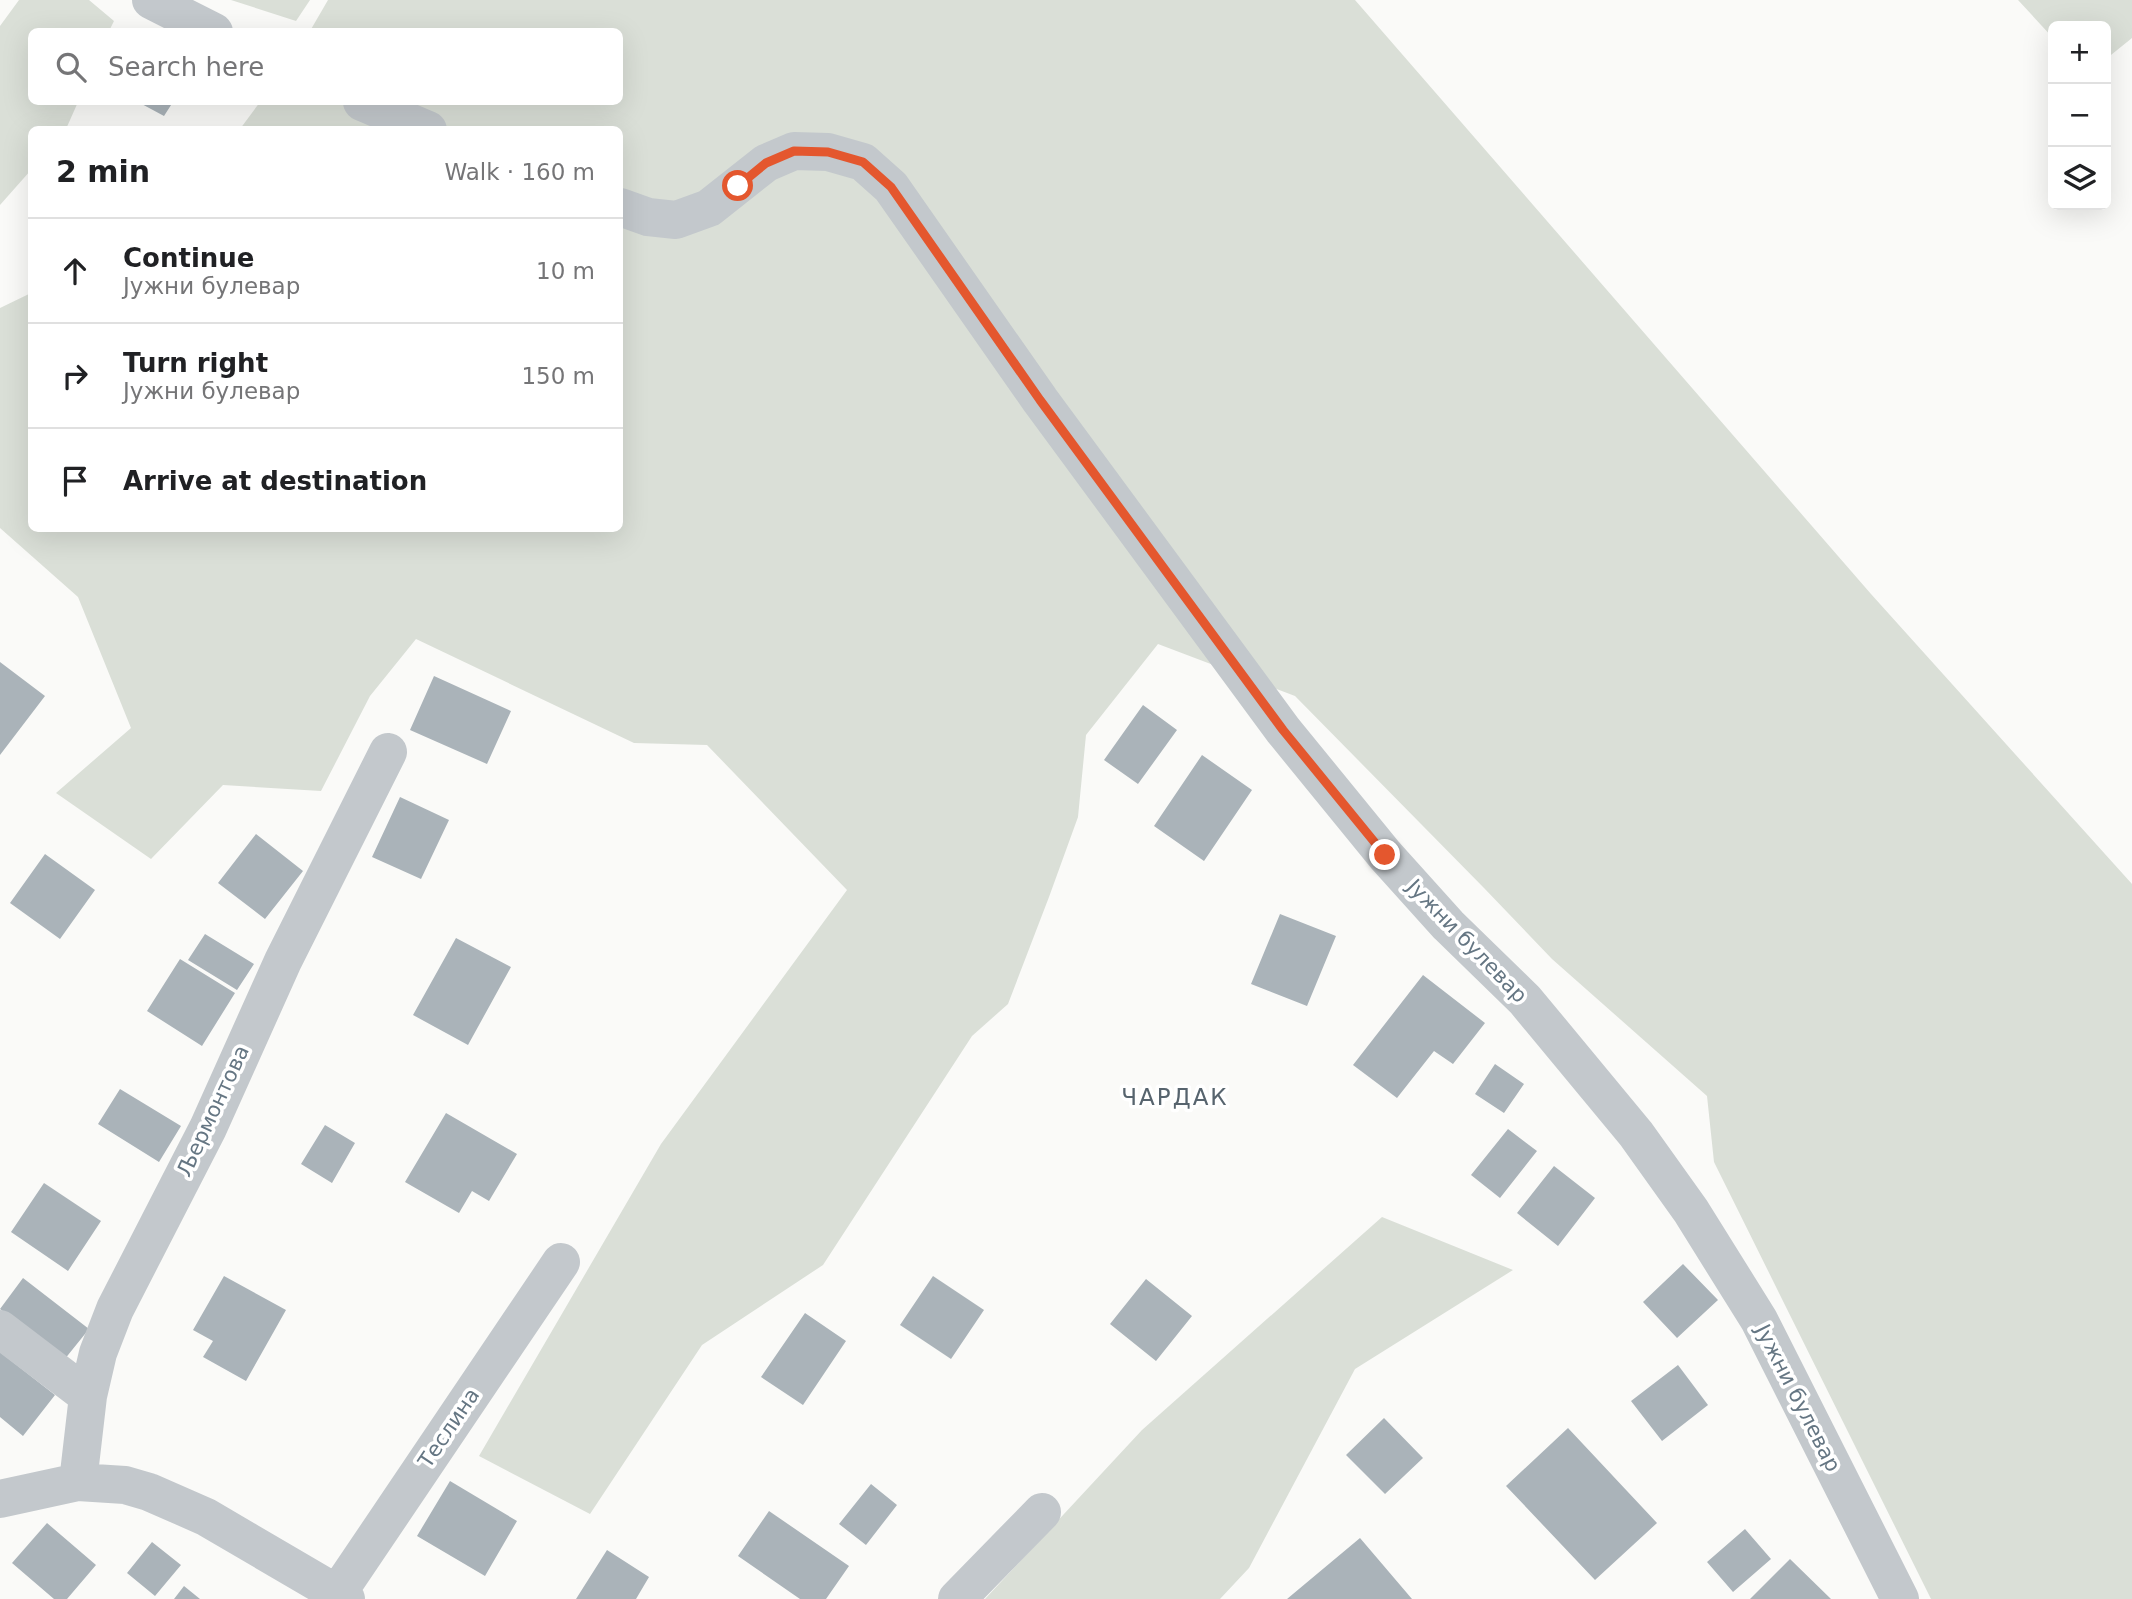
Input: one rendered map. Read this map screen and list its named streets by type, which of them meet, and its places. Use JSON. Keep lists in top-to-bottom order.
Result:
{
  "streets": {
    "street": ["Јужни булевар", "Љермонтова", "Теслина"]
  },
  "crossings": [
    ["Љермонтова", "Теслина"]
  ],
  "districts": ["ЧАРДАК"],
  "page": {
    "map_buttons": ["+", "−"],
    "search": "Search here",
    "heading": ["2 min", "Walk · 160 m"],
    "list": [
      ["Continue", "Јужни булевар", "10 m"],
      ["Turn right", "Јужни булевар", "150 m"],
      "Arrive at destination"
    ]
  }
}
